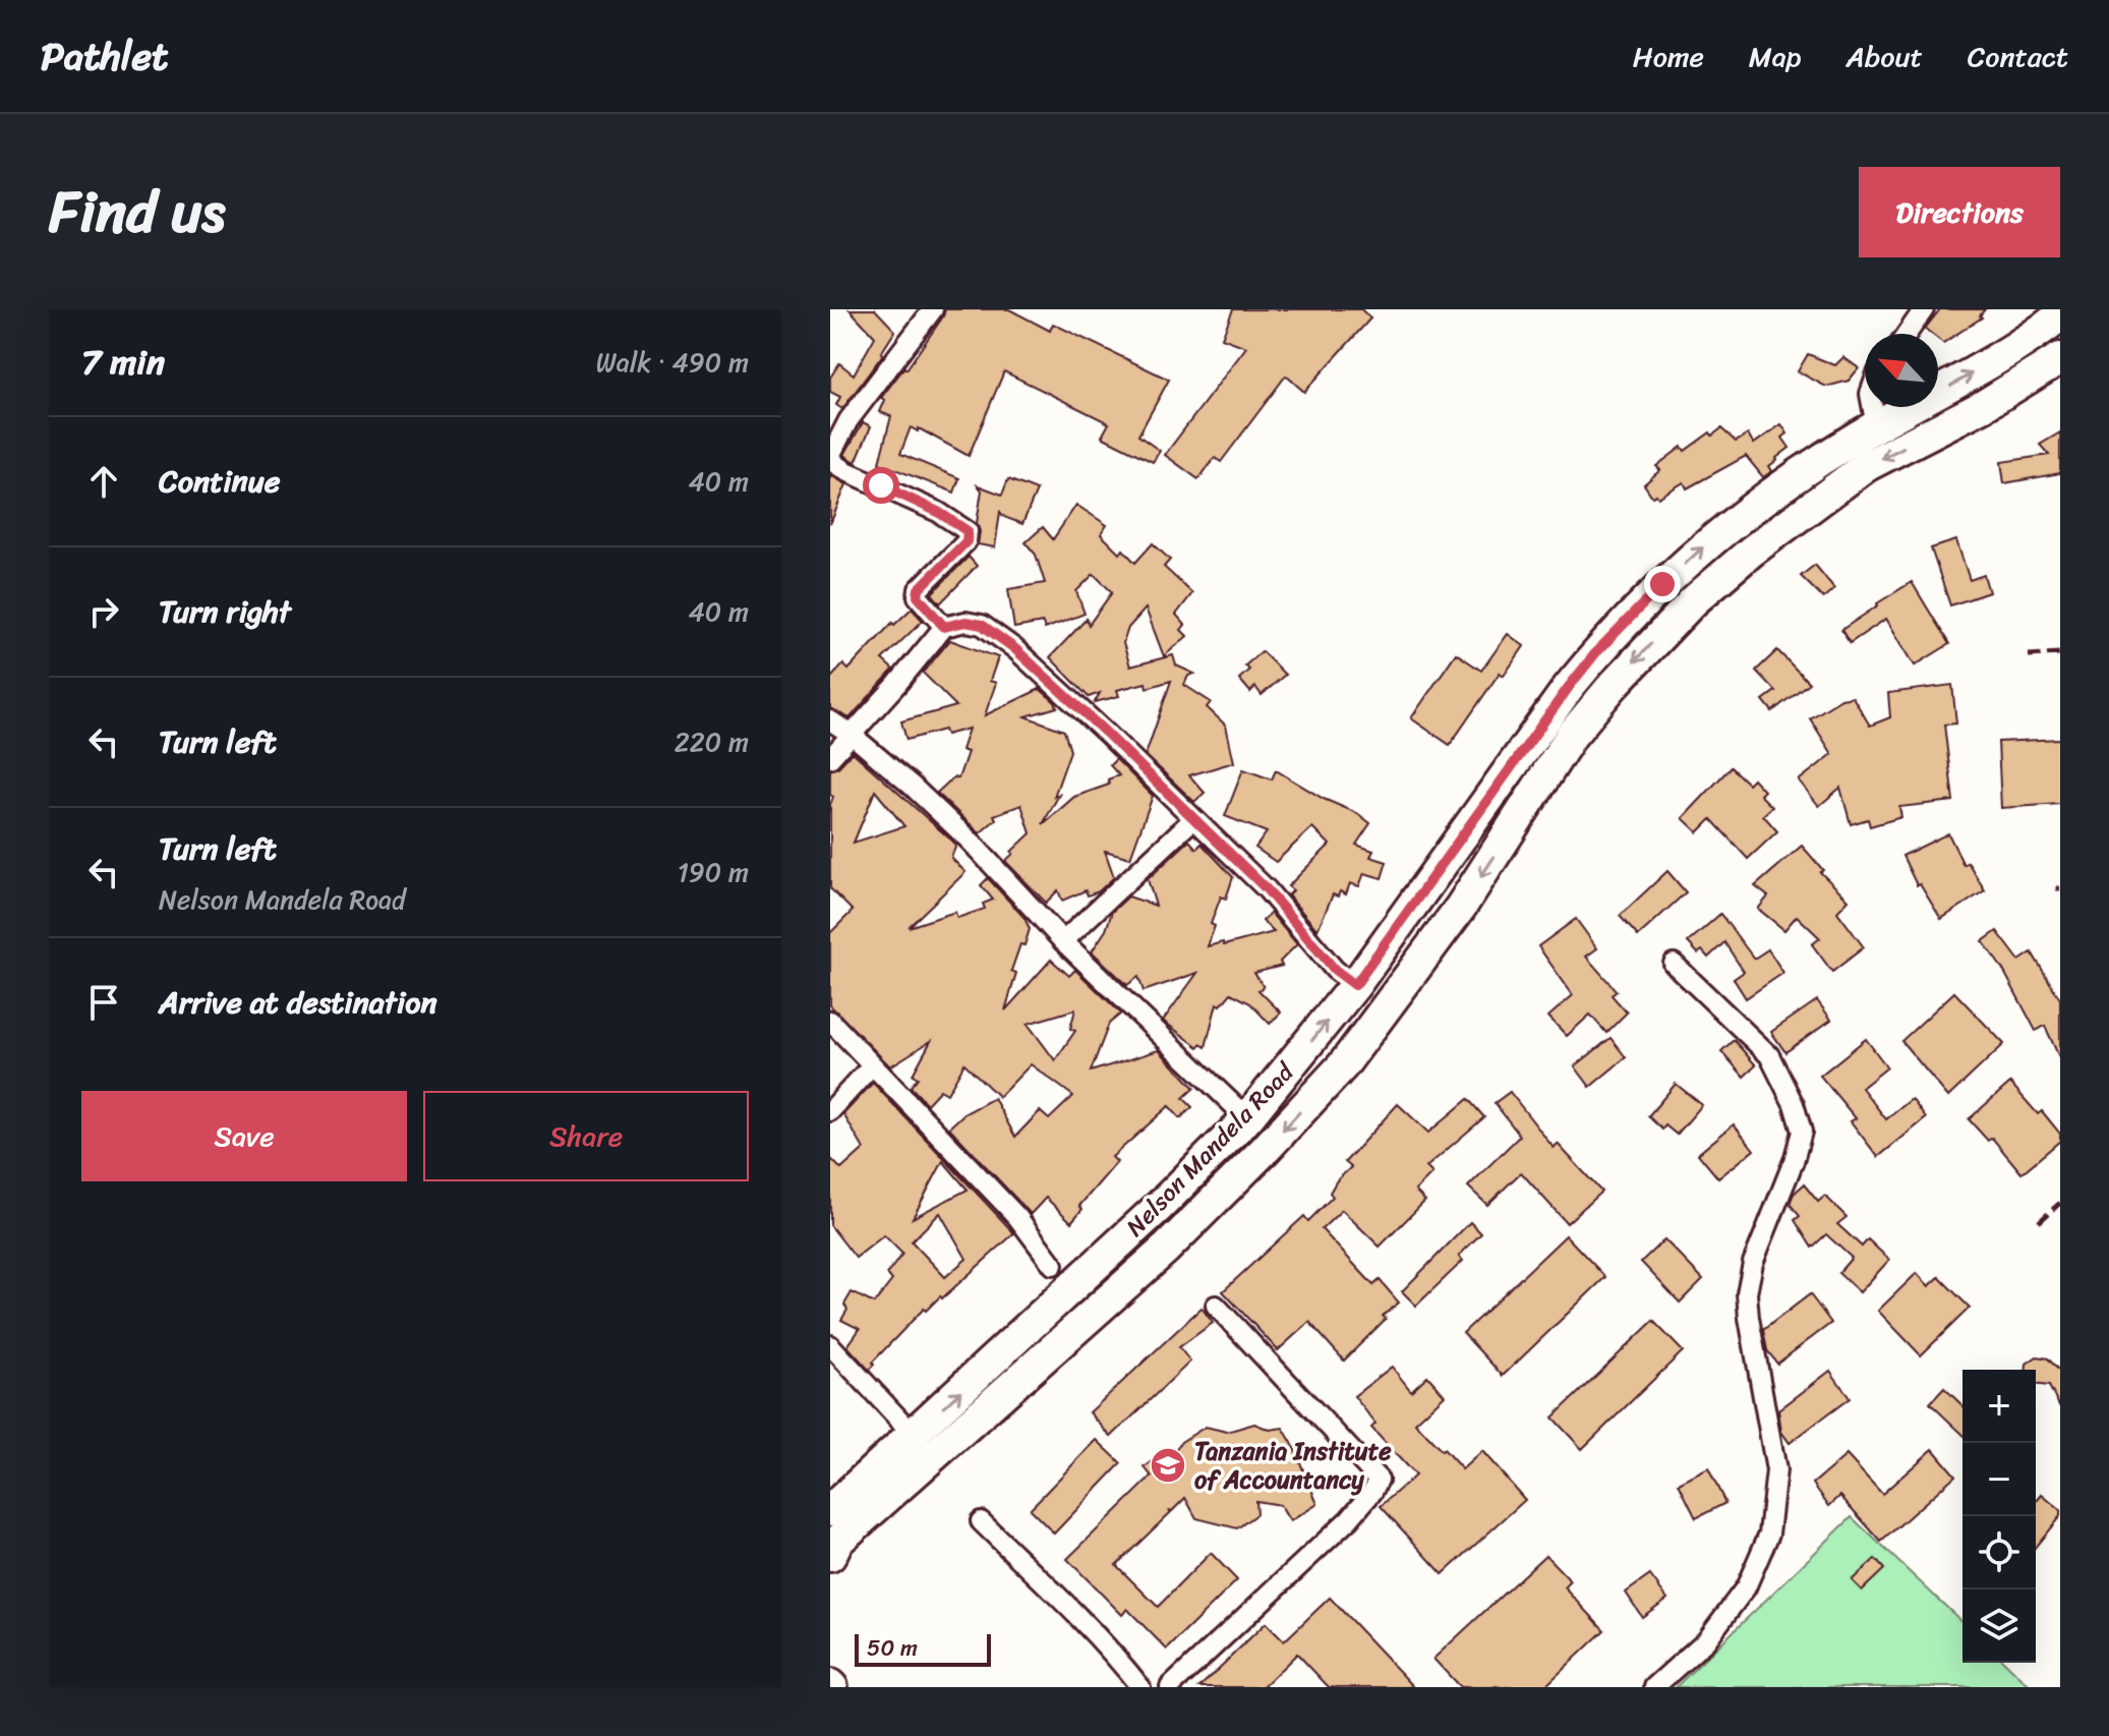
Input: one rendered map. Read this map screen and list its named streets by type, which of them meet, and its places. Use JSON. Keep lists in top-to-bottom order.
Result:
{
  "streets": {
    "main road": ["Nelson Mandela Road"]
  },
  "places": {
    "school or university": ["Tanzania Institute of Accountancy"]
  },
  "scale_bar": "50 m",
  "north": "top left",
  "page": {
    "header": "Pathlet",
    "nav": [
      "Home",
      "Map",
      "About",
      "Contact"
    ],
    "title": "Find us",
    "buttons": [
      "Directions",
      ["Save", "Share"]
    ],
    "heading": ["7 min", "Walk · 490 m"],
    "list": [
      ["Continue", "40 m"],
      ["Turn right", "40 m"],
      ["Turn left", "220 m"],
      ["Turn left", "Nelson Mandela Road", "190 m"],
      "Arrive at destination"
    ],
    "map_buttons": ["+", "−"],
    "scale": "50 m"
  }
}
